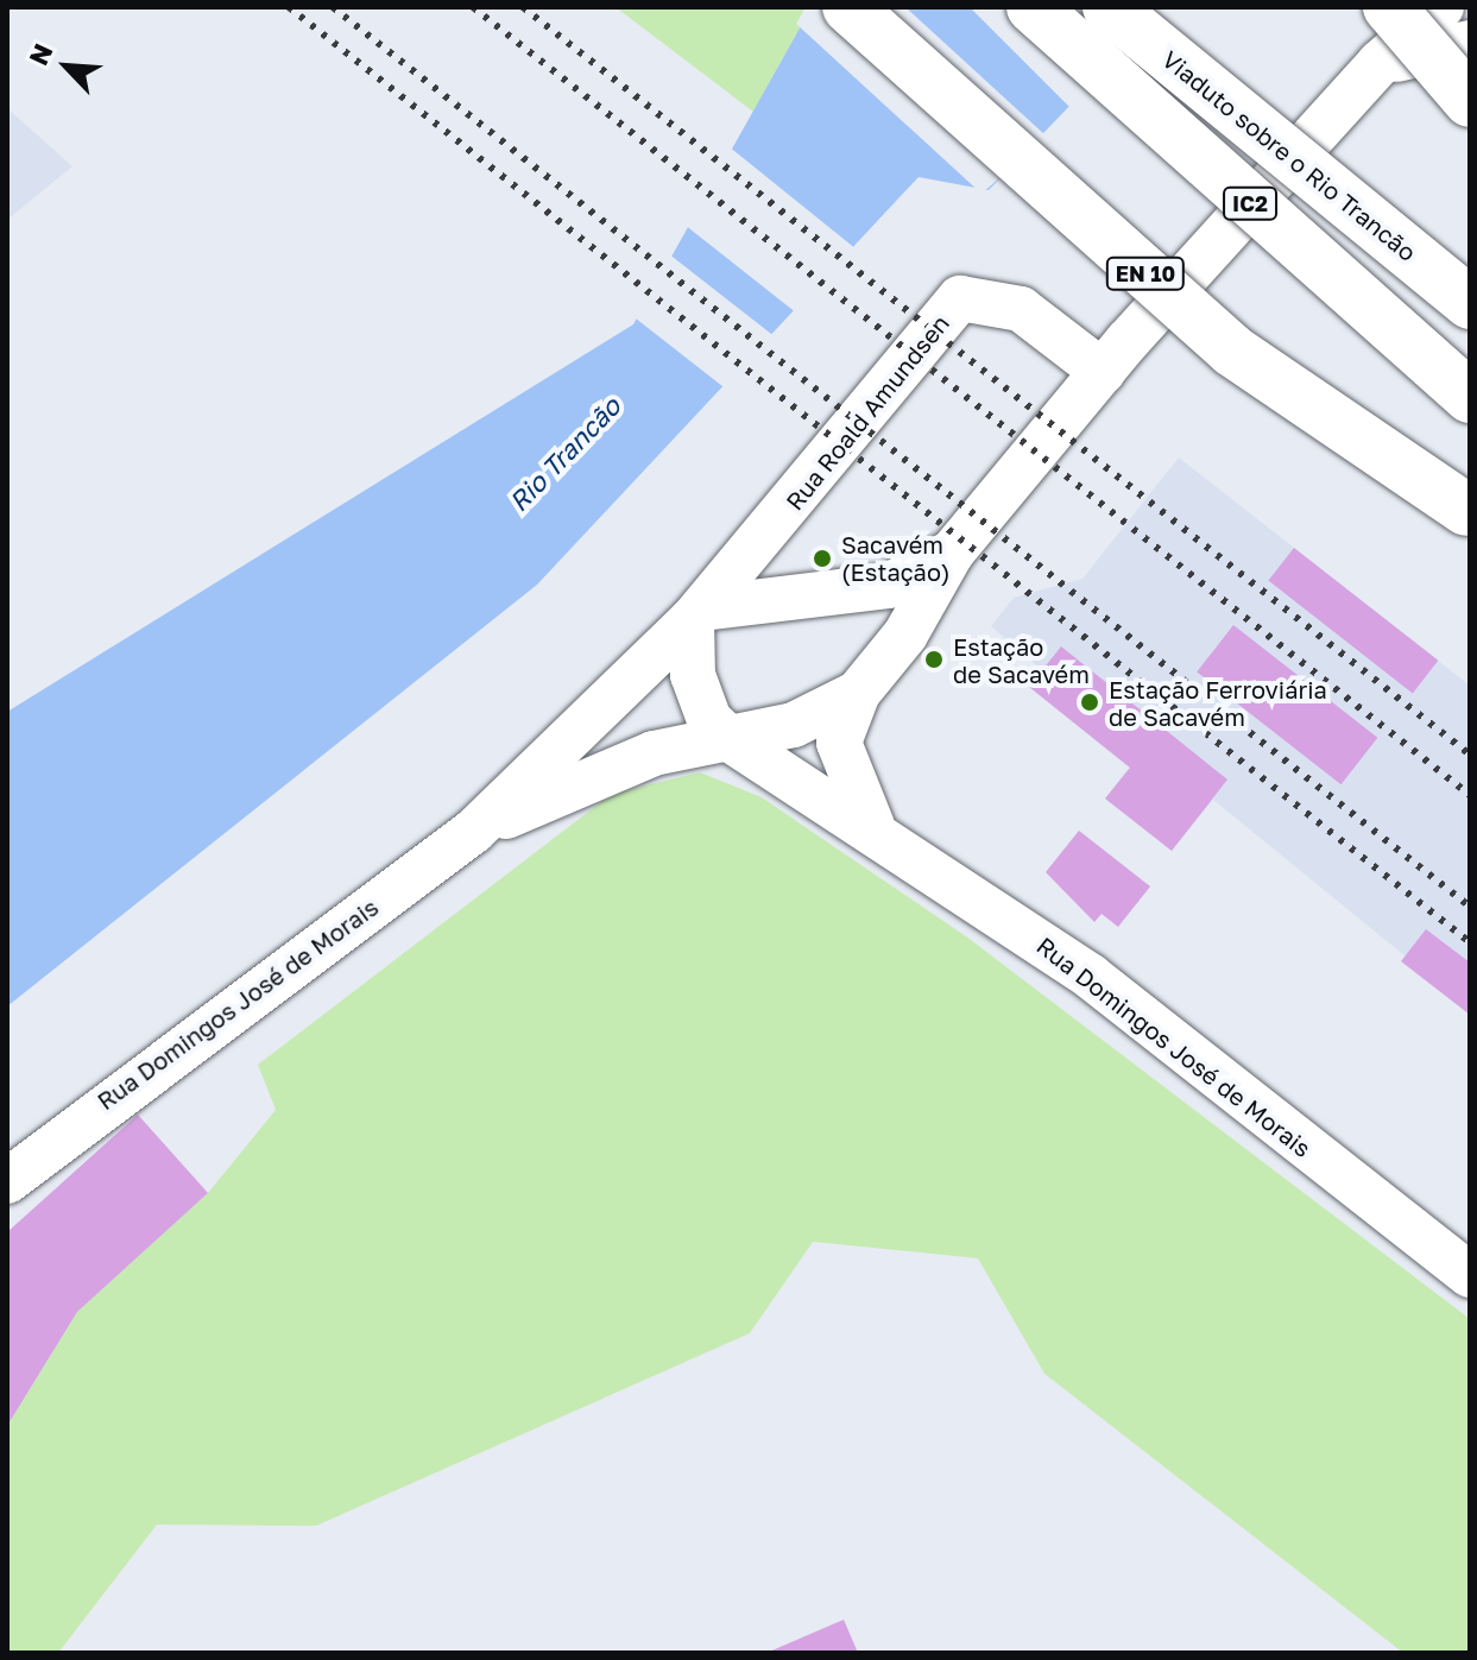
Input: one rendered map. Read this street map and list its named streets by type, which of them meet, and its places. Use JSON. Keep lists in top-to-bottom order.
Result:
{
  "streets": {
    "highway": ["Viaduto sobre o Rio Trancão", "IC2", "EN 10"],
    "street": ["Rua Roald Amundsen", "Rua Domingos José de Morais"]
  },
  "crossings": [
    ["Rua Roald Amundsen", "Rua Domingos José de Morais"]
  ],
  "water": ["Rio Trancão"],
  "places": ["Sacavém (Estação)", "Estação de Sacavém", "Estação Ferroviária de Sacavém"],
  "north": "top left"
}
